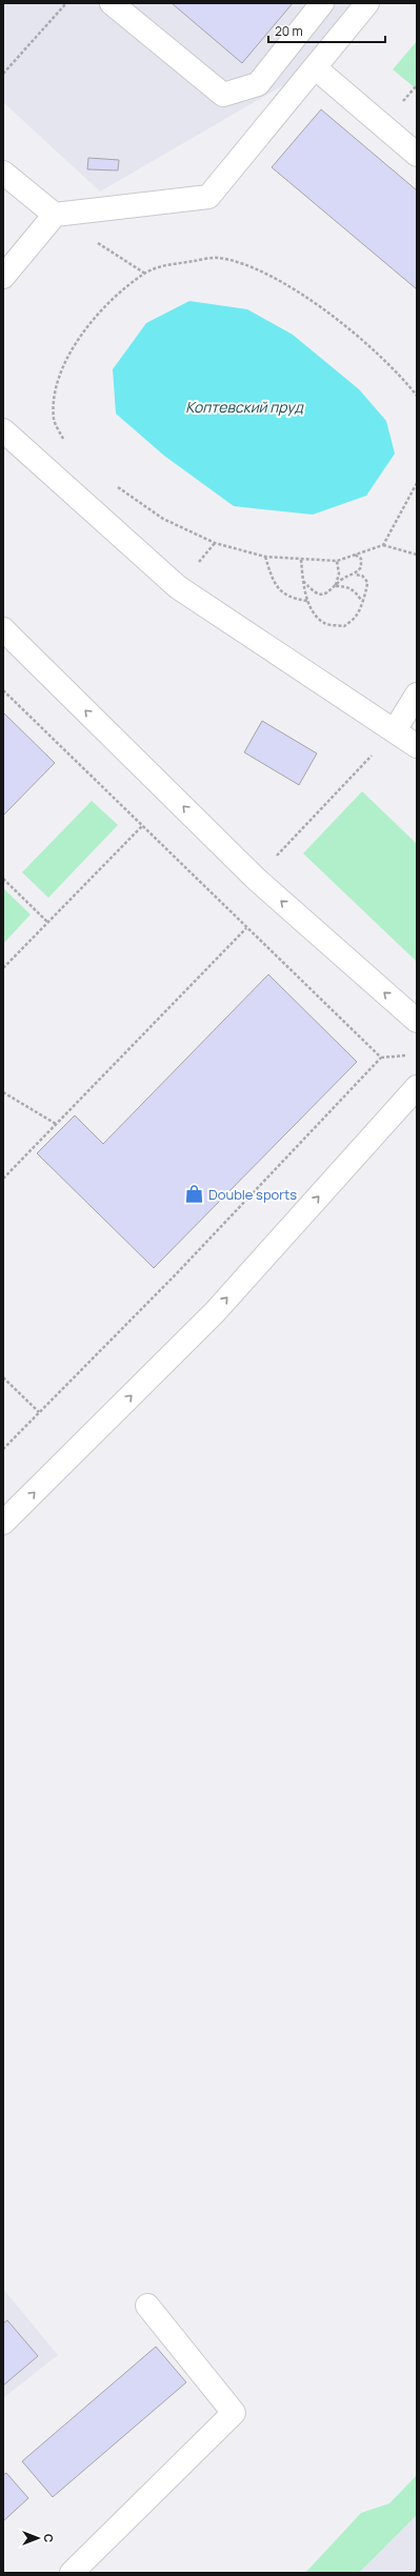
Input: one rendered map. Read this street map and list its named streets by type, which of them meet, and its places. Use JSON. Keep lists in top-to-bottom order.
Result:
{
  "water": ["Коптевский пруд"],
  "places": {
    "shop": ["Double sports"]
  },
  "scale_bar": "20 m",
  "north": "right"
}
